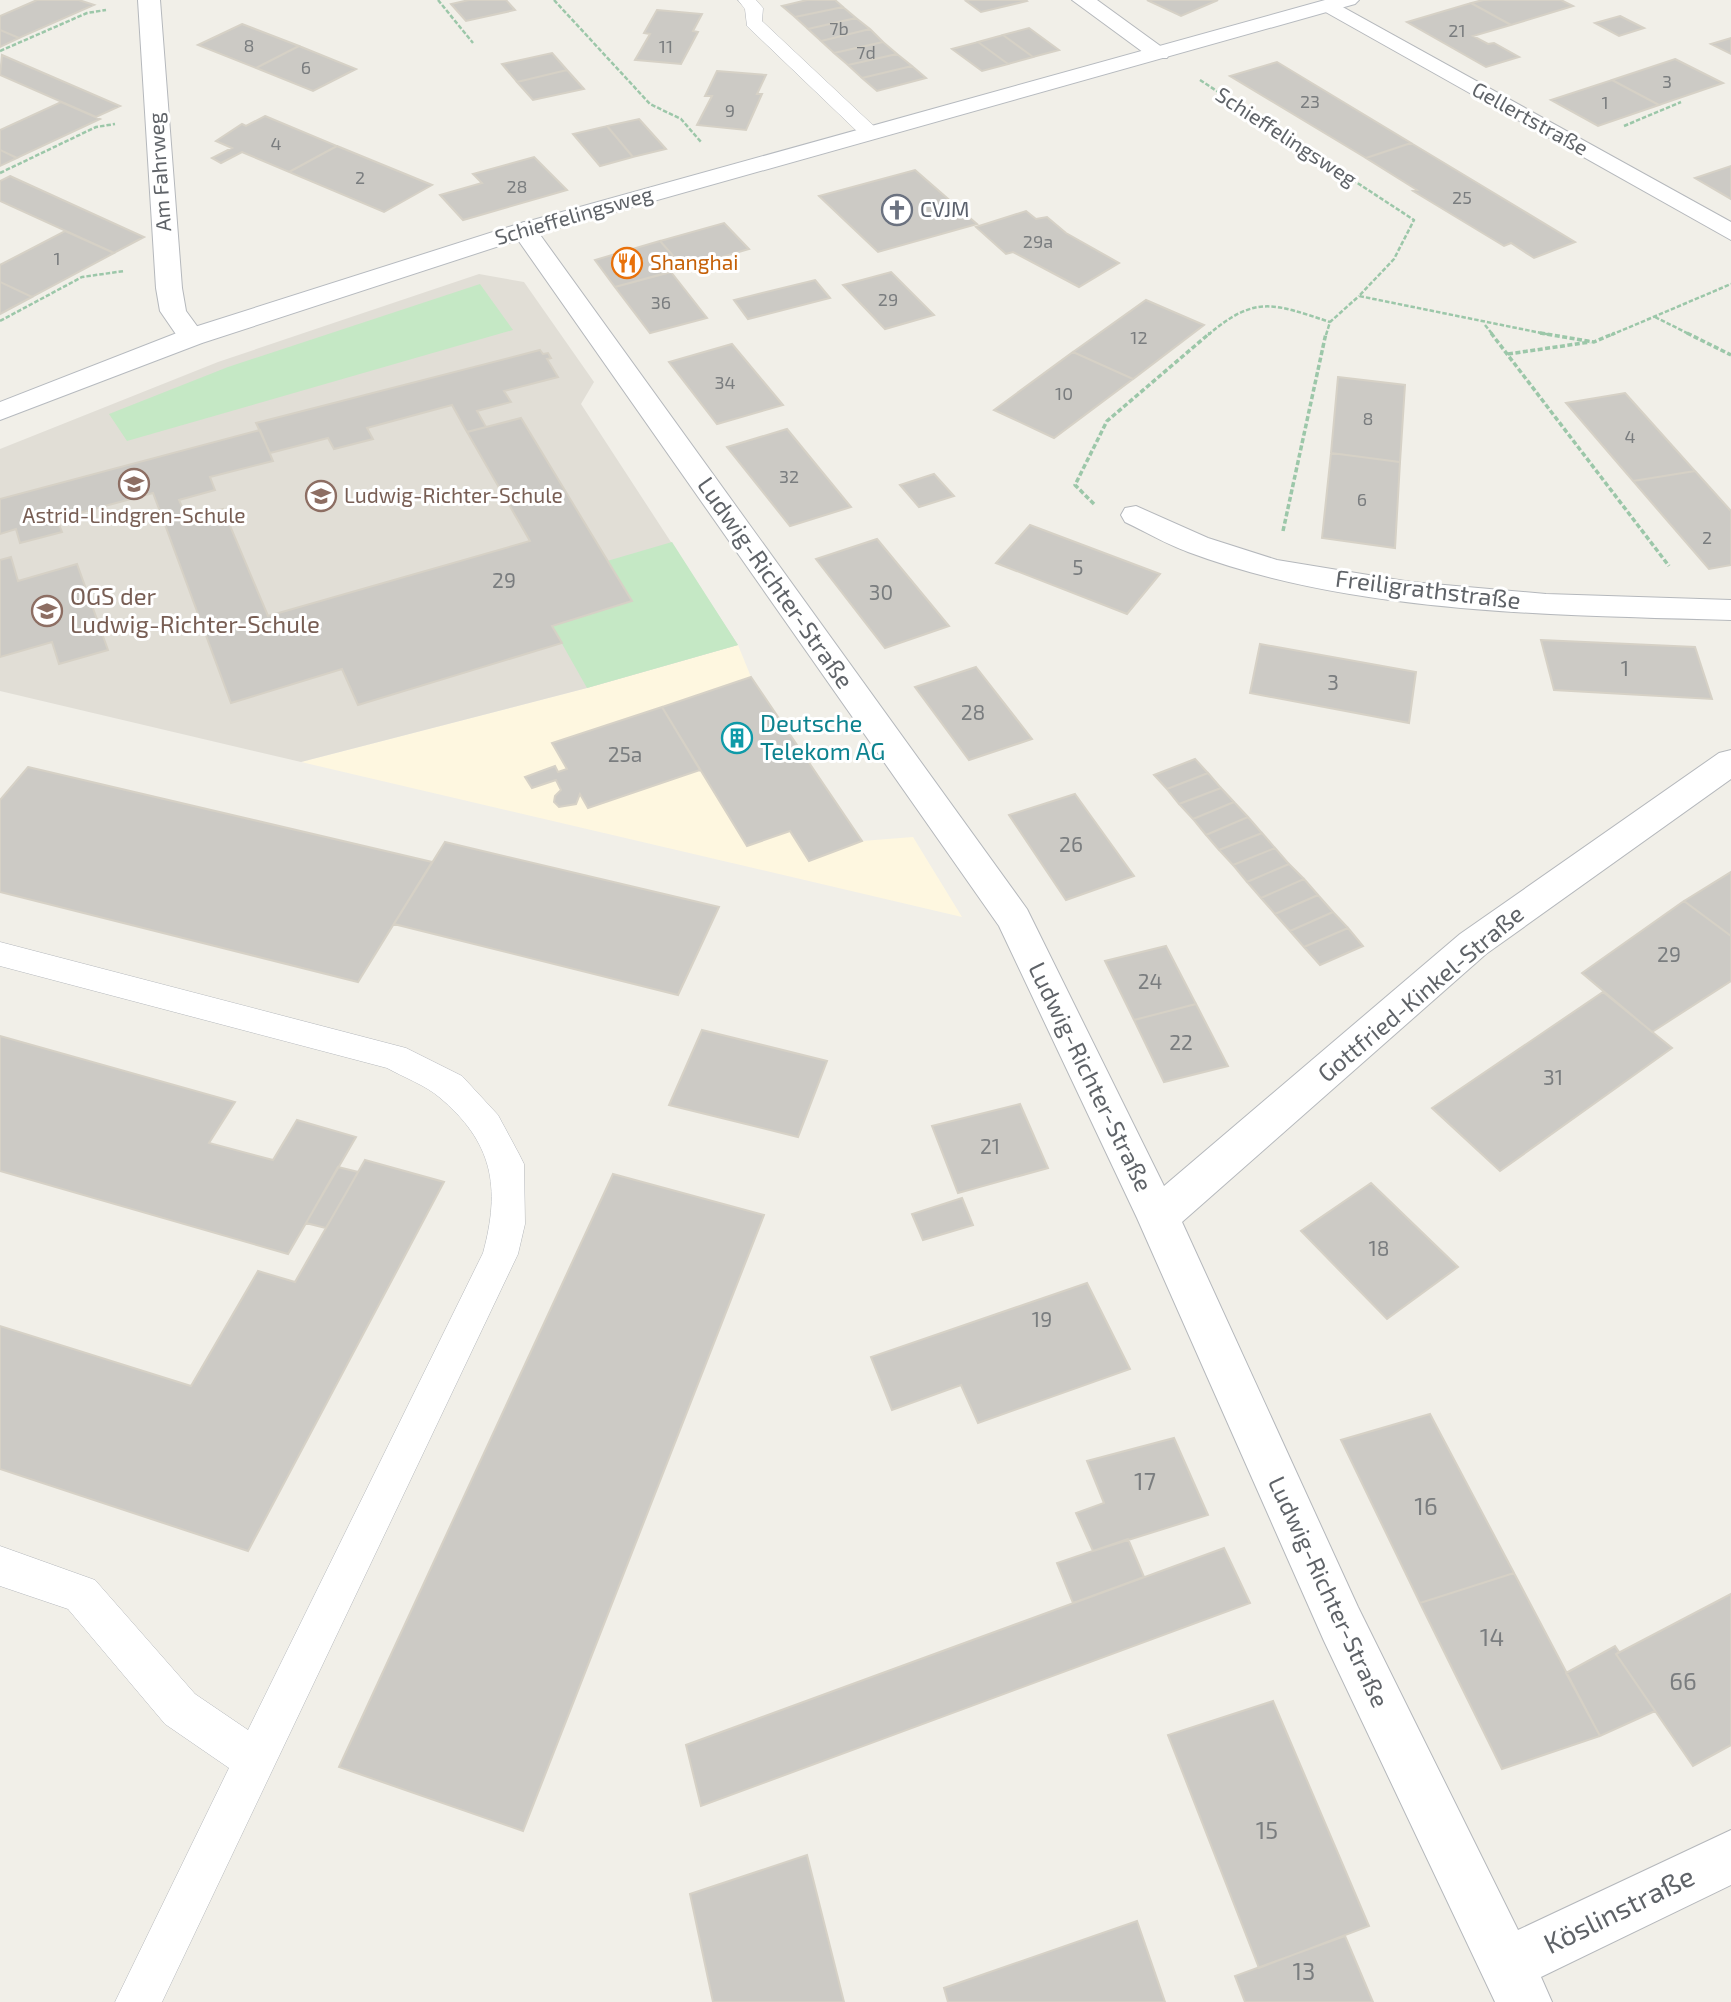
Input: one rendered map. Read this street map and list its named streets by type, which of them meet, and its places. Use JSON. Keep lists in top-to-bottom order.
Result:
{
  "streets": {
    "street": [
      "Gellertstraße",
      "Schieffelingsweg",
      "Am Fahrweg",
      "Ludwig-Richter-Straße",
      "Freiligrathstraße",
      "Gottfried-Kinkel-Straße",
      "Köslinstraße"
    ]
  },
  "crossings": [
    ["Gellertstraße", "Schieffelingsweg"],
    ["Schieffelingsweg", "Am Fahrweg"],
    ["Schieffelingsweg", "Ludwig-Richter-Straße"],
    ["Ludwig-Richter-Straße", "Gottfried-Kinkel-Straße"],
    ["Ludwig-Richter-Straße", "Köslinstraße"]
  ],
  "places": {
    "church": ["CVJM"],
    "restaurant": ["Shanghai"],
    "school or university": ["Astrid-Lindgren-Schule", "Ludwig-Richter-Schule", "OGS der Ludwig-Richter-Schule"],
    "building": ["Deutsche Telekom AG"]
  },
  "house_numbers": [
    "7b",
    "21",
    "8",
    "11",
    "7d",
    "6",
    "3",
    "23",
    "1",
    "9",
    "4",
    "2",
    "28",
    "25",
    "29a",
    "1",
    "29",
    "36",
    "12",
    "34",
    "10",
    "8",
    "4",
    "32",
    "6",
    "2",
    "5",
    "29",
    "30",
    "1",
    "3",
    "28",
    "25a",
    "26",
    "29",
    "24",
    "22",
    "31",
    "21",
    "18",
    "19",
    "17",
    "16",
    "14",
    "66",
    "15",
    "13"
  ]
}
